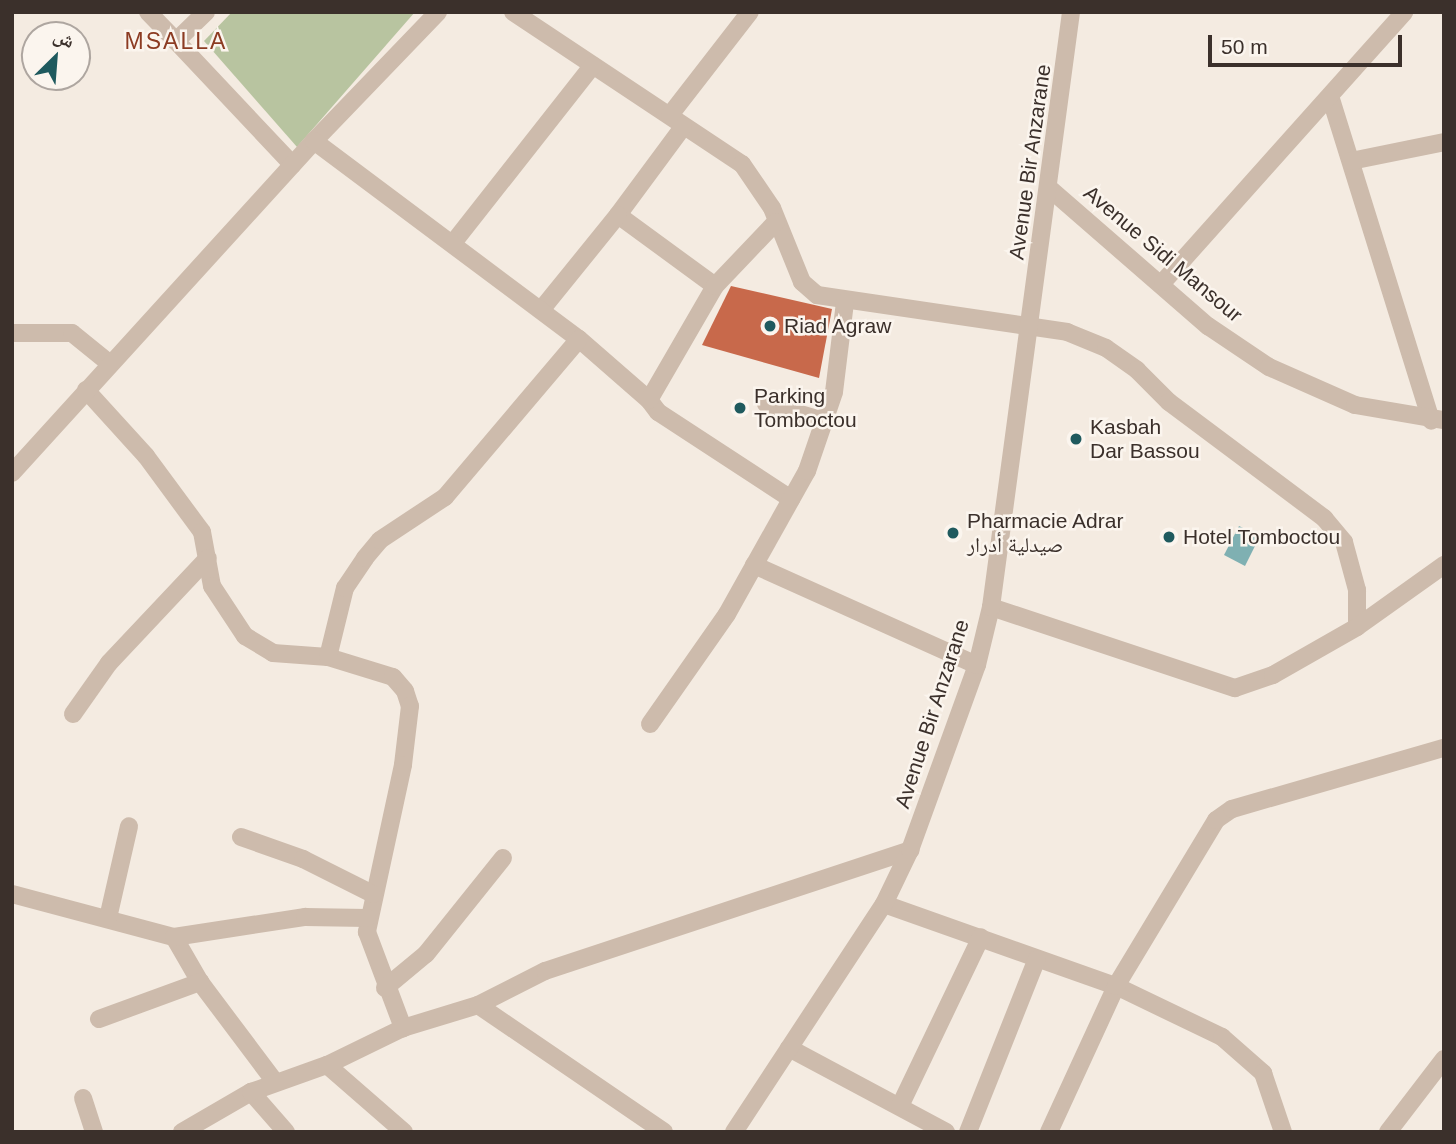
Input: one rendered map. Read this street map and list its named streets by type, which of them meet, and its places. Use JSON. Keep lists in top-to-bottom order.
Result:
{
  "streets": {
    "street": ["Avenue Bir Anzarane", "Avenue Sidi Mansour"]
  },
  "crossings": [
    ["Avenue Bir Anzarane", "Avenue Sidi Mansour"]
  ],
  "districts": ["MSALLA"],
  "places": [
    "Riad Agraw",
    "Parking Tomboctou",
    "Kasbah Dar Bassou",
    "Pharmacie Adrar صيدلية أدرار",
    "Hotel Tomboctou"
  ],
  "scale_bar": "50 m",
  "north": "top right"
}
